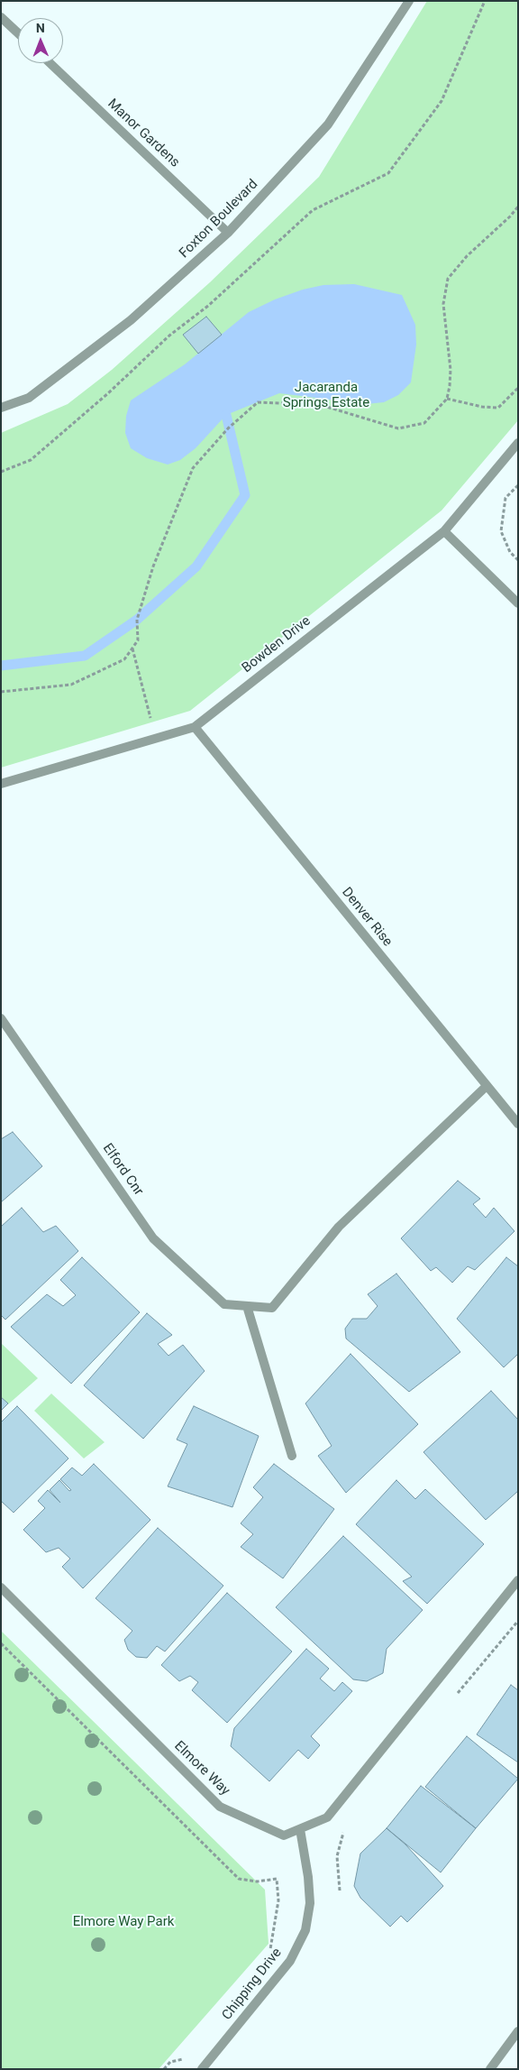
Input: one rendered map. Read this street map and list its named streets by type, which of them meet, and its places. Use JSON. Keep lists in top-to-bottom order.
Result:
{
  "streets": {
    "street": [
      "Manor Gardens",
      "Foxton Boulevard",
      "Bowden Drive",
      "Denver Rise",
      "Elford Cnr",
      "Elmore Way",
      "Chipping Drive"
    ]
  },
  "crossings": [
    ["Manor Gardens", "Foxton Boulevard"],
    ["Bowden Drive", "Denver Rise"],
    ["Denver Rise", "Elford Cnr"],
    ["Elmore Way", "Chipping Drive"]
  ],
  "parks": ["Jacaranda Springs Estate", "Elmore Way Park"],
  "north": "top"
}
